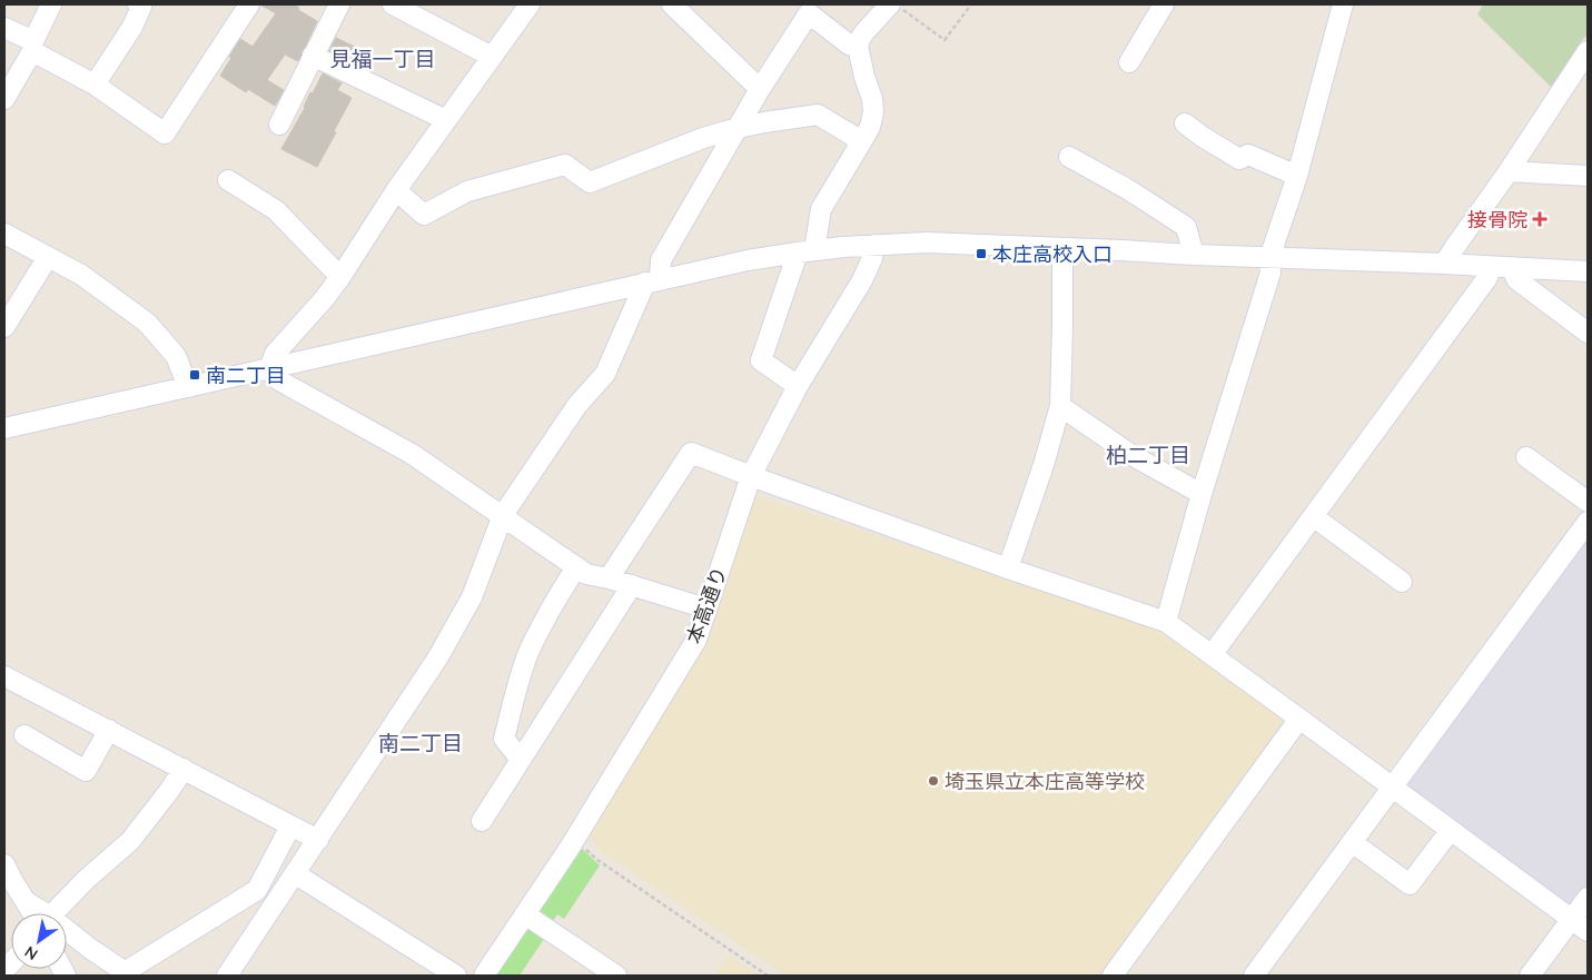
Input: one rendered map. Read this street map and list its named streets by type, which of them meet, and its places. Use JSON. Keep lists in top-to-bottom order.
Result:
{
  "streets": {
    "street": ["本高通り"]
  },
  "districts": ["見福一丁目", "柏二丁目", "南二丁目"],
  "places": {
    "health": ["接骨院"],
    "transit": ["本庄高校入口", "南二丁目"],
    "other": ["埼玉県立本庄高等学校"]
  },
  "north": "bottom left"
}
